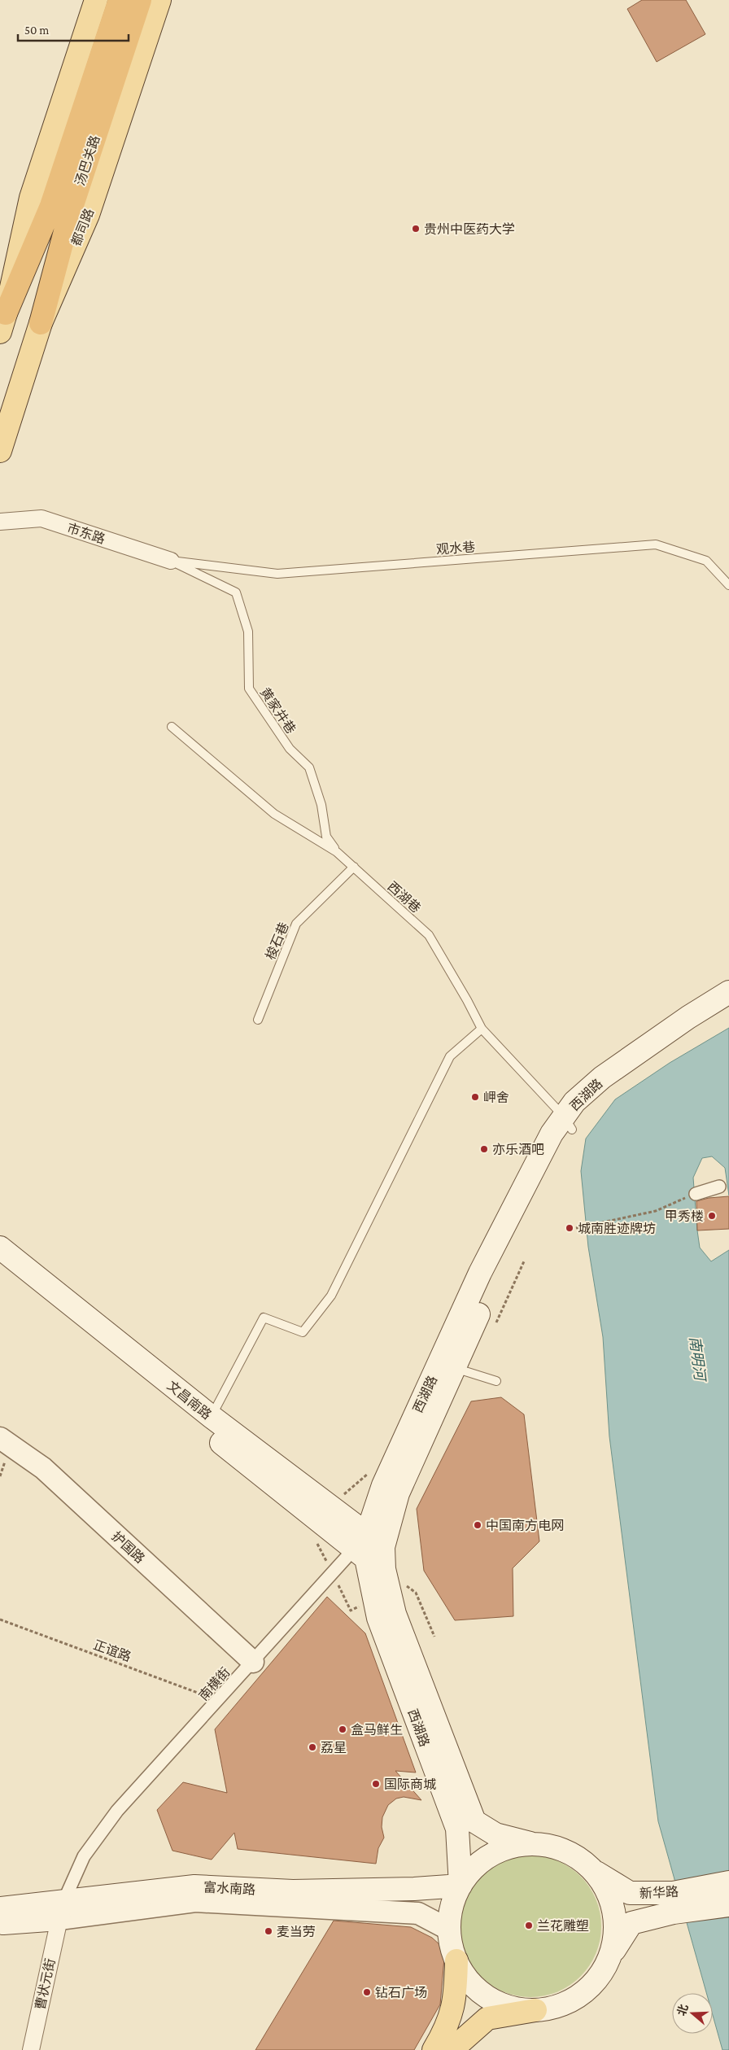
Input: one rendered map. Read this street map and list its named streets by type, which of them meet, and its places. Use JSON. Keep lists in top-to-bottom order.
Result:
{
  "streets": {
    "highway": ["汤巴关路"],
    "main road": [
      "都司路",
      "西湖路",
      "文昌南路",
      "富水南路",
      "新华路"
    ],
    "street": [
      "市东路",
      "护国路",
      "南横街",
      "曹状元街"
    ],
    "lane": [
      "观水巷",
      "黄家井巷",
      "西湖巷",
      "梭石巷"
    ],
    "path": ["正谊路"]
  },
  "crossings": [
    ["汤巴关路", "都司路"],
    ["市东路", "观水巷"],
    ["市东路", "黄家井巷"],
    ["观水巷", "黄家井巷"],
    ["黄家井巷", "西湖巷"],
    ["西湖巷", "梭石巷"],
    ["西湖巷", "西湖路"],
    ["西湖路", "文昌南路"],
    ["西湖路", "南横街"],
    ["西湖路", "富水南路"],
    ["文昌南路", "南横街"],
    ["护国路", "南横街"],
    ["正谊路", "南横街"],
    ["南横街", "富水南路"],
    ["南横街", "曹状元街"],
    ["富水南路", "曹状元街"]
  ],
  "water": ["南明河"],
  "places": [
    "贵州中医药大学",
    "岬舍",
    "亦乐酒吧",
    "甲秀楼",
    "城南胜迹牌坊",
    "中国南方电网",
    "盒马鲜生",
    "荔星",
    "国际商城",
    "兰花雕塑",
    "麦当劳",
    "钻石广场"
  ],
  "scale_bar": "50 m",
  "north": "left"
}
